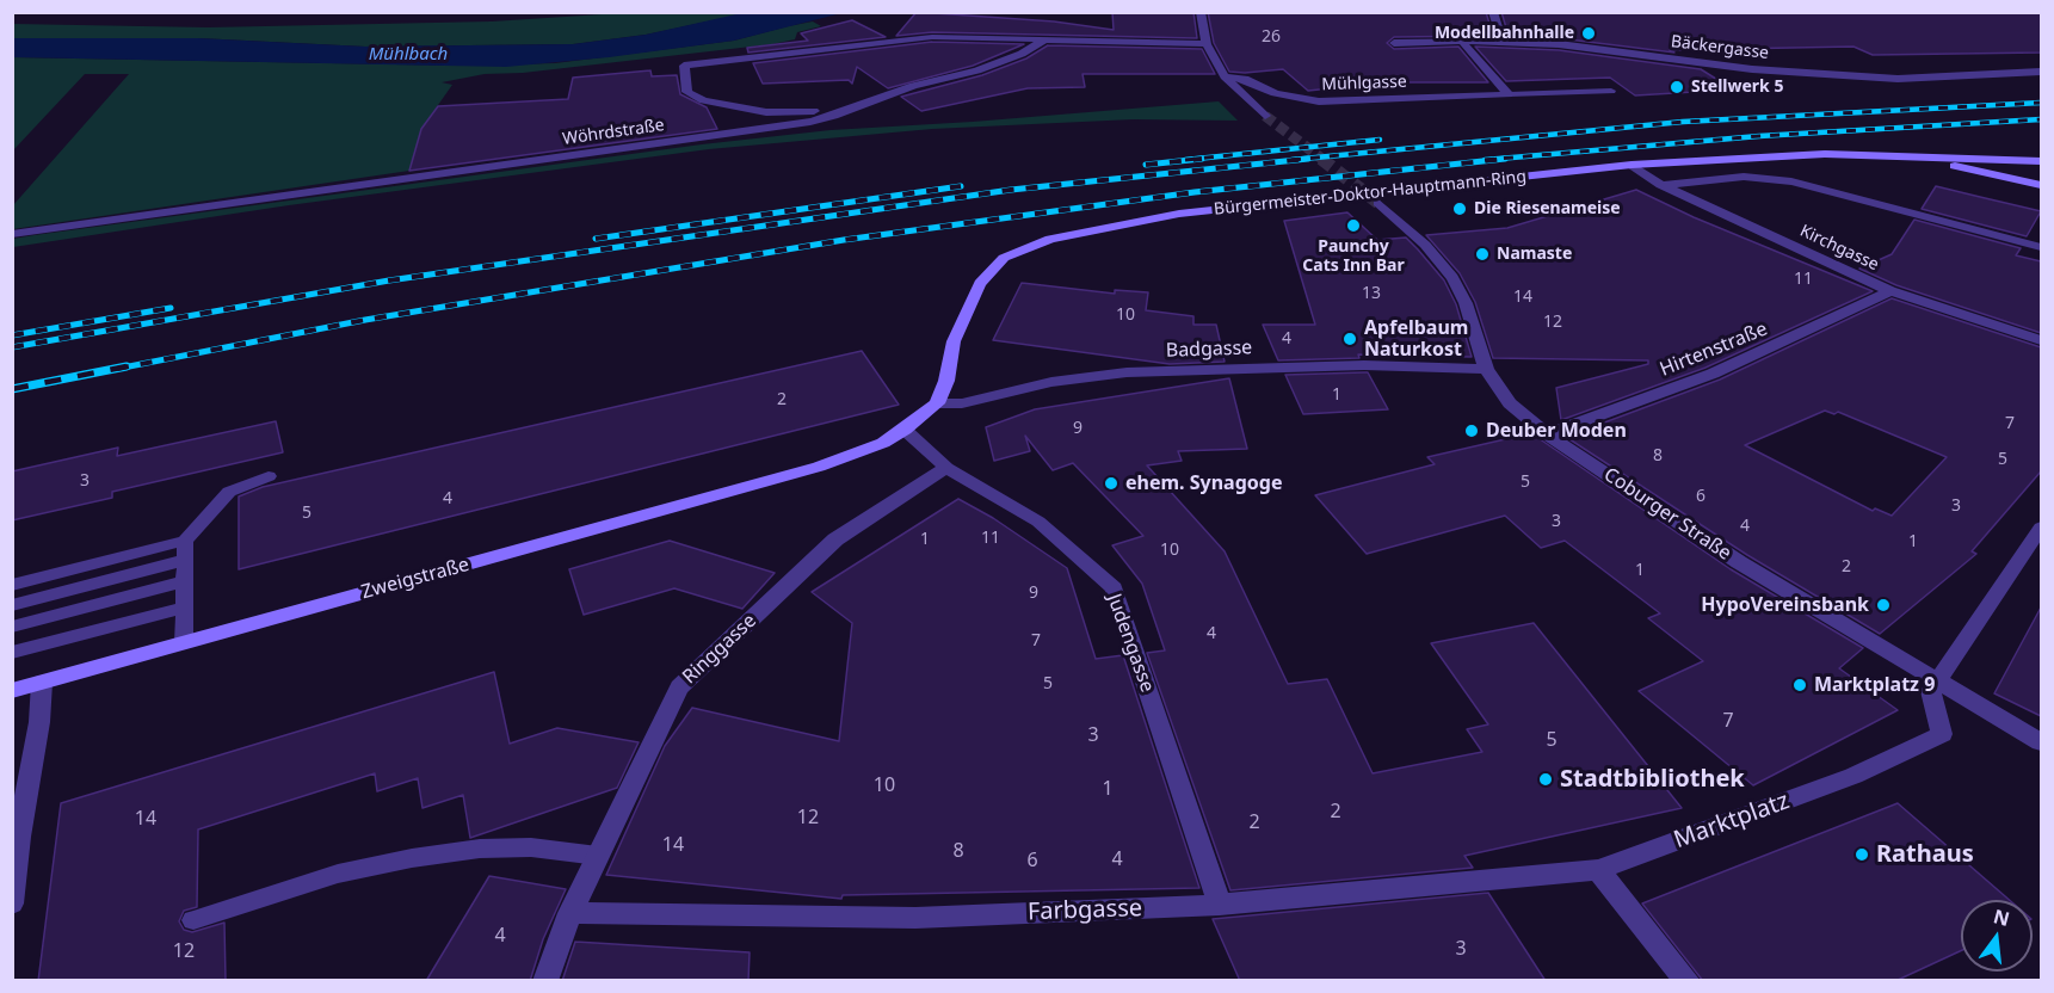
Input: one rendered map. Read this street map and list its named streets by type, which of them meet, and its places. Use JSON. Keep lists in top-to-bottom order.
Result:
{
  "streets": {
    "street": [
      "Bäckergasse",
      "Mühlgasse",
      "Wöhrdstraße",
      "Bürgermeister-Doktor-Hauptmann-Ring",
      "Kirchgasse",
      "Badgasse",
      "Hirtenstraße",
      "Coburger Straße",
      "Zweigstraße",
      "Judengasse",
      "Ringgasse",
      "Marktplatz",
      "Farbgasse"
    ]
  },
  "crossings": [
    ["Bürgermeister-Doktor-Hauptmann-Ring", "Kirchgasse"],
    ["Bürgermeister-Doktor-Hauptmann-Ring", "Badgasse"],
    ["Kirchgasse", "Hirtenstraße"],
    ["Badgasse", "Coburger Straße"],
    ["Hirtenstraße", "Coburger Straße"],
    ["Coburger Straße", "Marktplatz"],
    ["Zweigstraße", "Judengasse"],
    ["Judengasse", "Ringgasse"],
    ["Judengasse", "Farbgasse"],
    ["Ringgasse", "Farbgasse"],
    ["Marktplatz", "Farbgasse"]
  ],
  "water": ["Mühlbach"],
  "places": [
    "Modellbahnhalle",
    "Stellwerk 5",
    "Die Riesenameise",
    "Paunchy Cats Inn Bar",
    "Namaste",
    "Apfelbaum Naturkost",
    "Deuber Moden",
    "ehem. Synagoge",
    "HypoVereinsbank",
    "Marktplatz 9",
    "Stadtbibliothek",
    "Rathaus"
  ],
  "house_numbers": [
    "26",
    "11",
    "13",
    "14",
    "10",
    "12",
    "4",
    "1",
    "2",
    "7",
    "9",
    "8",
    "5",
    "3",
    "5",
    "6",
    "4",
    "3",
    "5",
    "3",
    "4",
    "11",
    "1",
    "1",
    "10",
    "2",
    "1",
    "9",
    "4",
    "7",
    "5",
    "7",
    "3",
    "5",
    "10",
    "1",
    "2",
    "12",
    "14",
    "2",
    "14",
    "8",
    "4",
    "6",
    "4",
    "3",
    "12"
  ],
  "north": "top"
}
